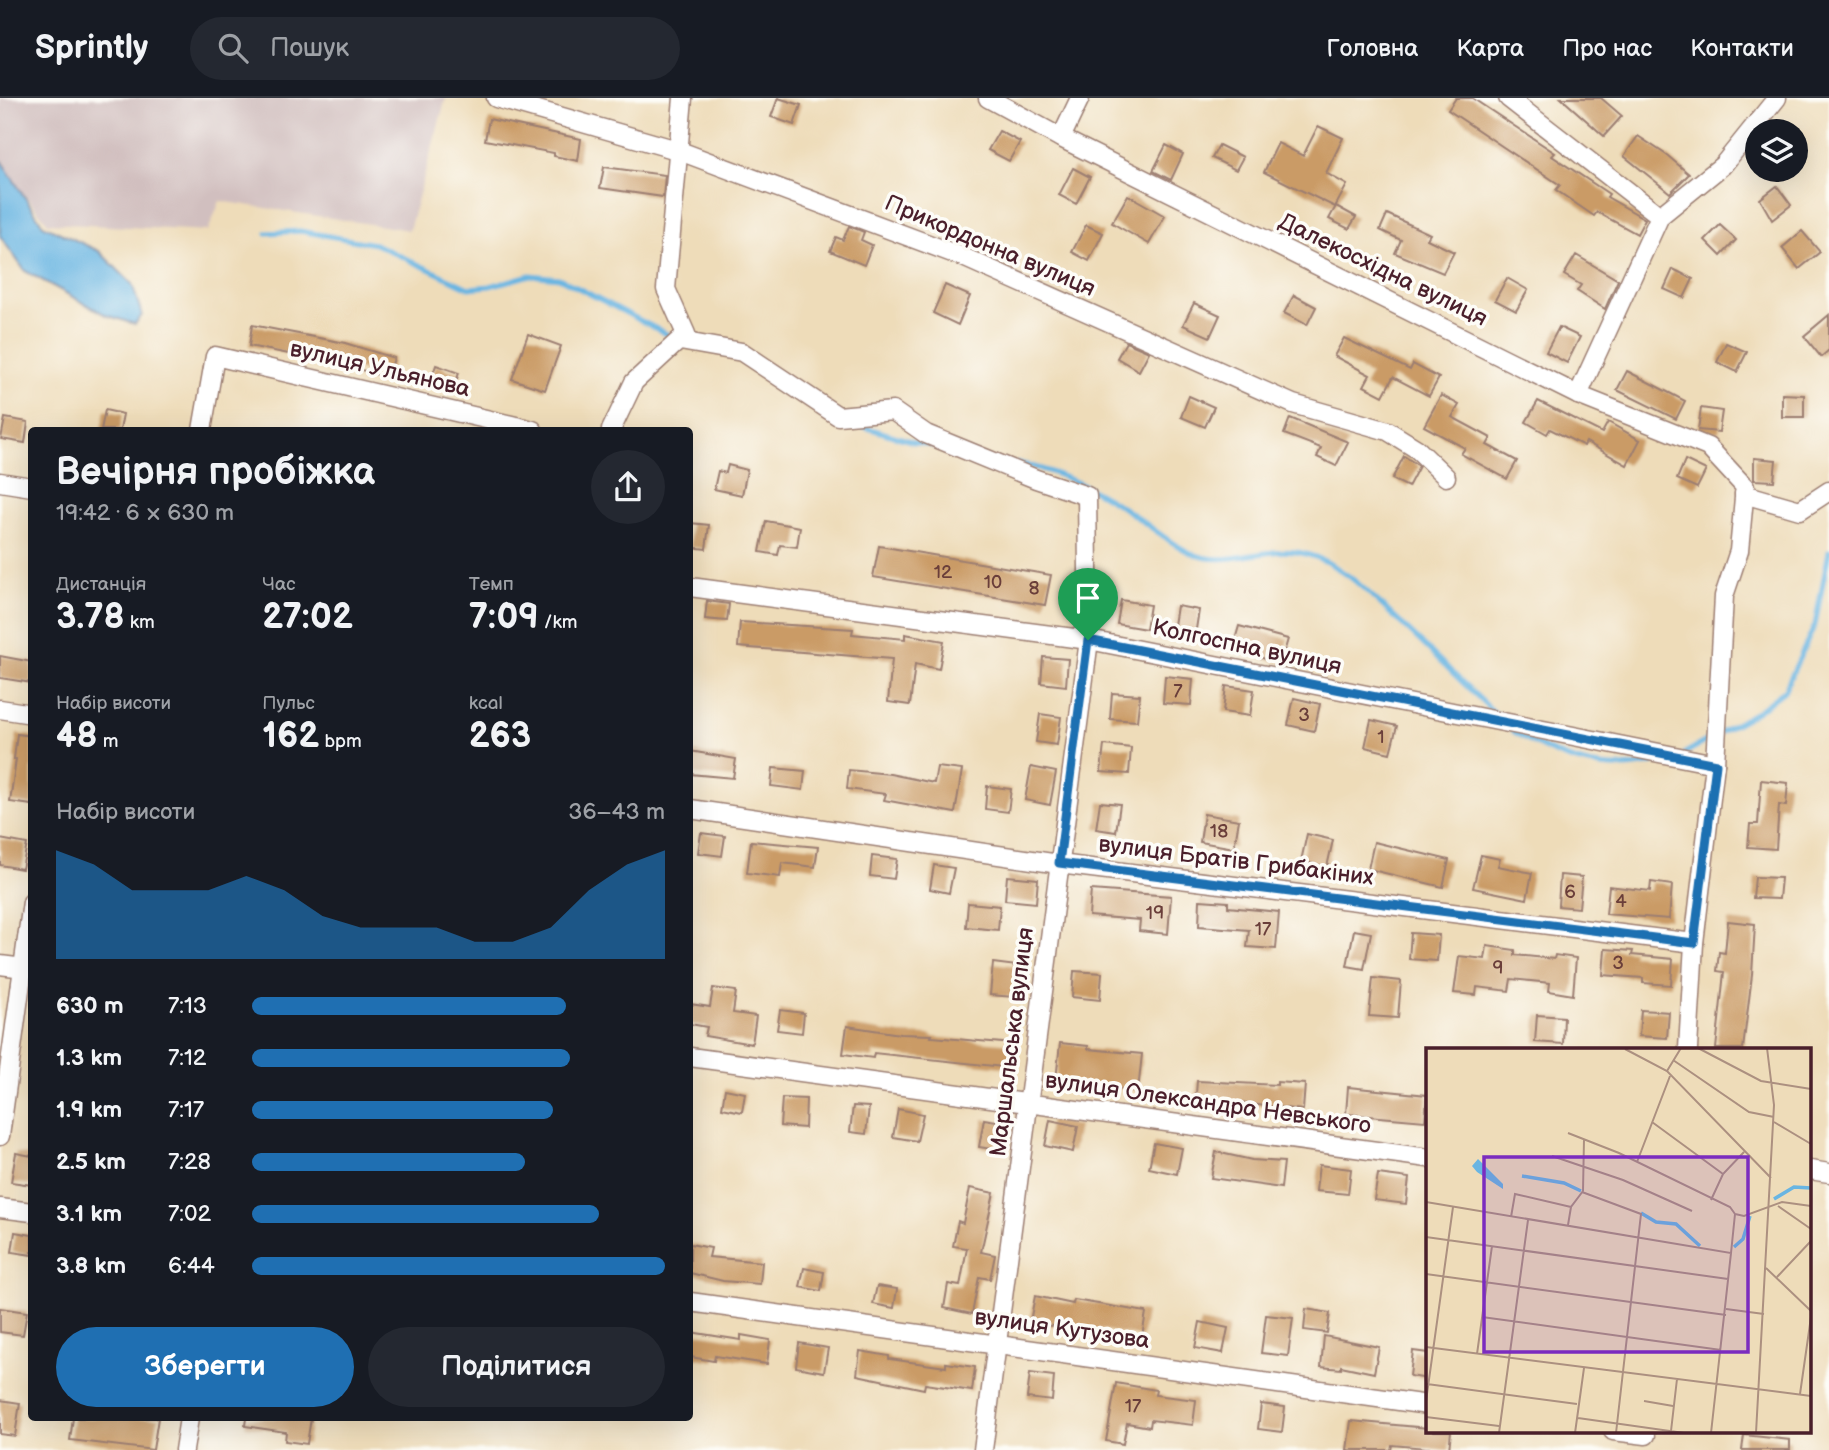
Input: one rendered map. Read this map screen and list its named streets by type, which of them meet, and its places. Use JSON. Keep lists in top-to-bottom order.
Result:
{
  "streets": {
    "street": [
      "Прикордонна вулиця",
      "Далекосхідна вулиця",
      "вулиця Ульянова",
      "Колгоспна вулиця",
      "вулиця Братів Грибакіних",
      "Маршальська вулиця",
      "вулиця Олександра Невського",
      "вулиця Кутузова"
    ]
  },
  "crossings": [
    ["Колгоспна вулиця", "Маршальська вулиця"],
    ["вулиця Братів Грибакіних", "Маршальська вулиця"],
    ["Маршальська вулиця", "вулиця Олександра Невського"],
    ["Маршальська вулиця", "вулиця Кутузова"]
  ],
  "house_numbers": [
    "12",
    "10",
    "8",
    "7",
    "3",
    "1",
    "18",
    "6",
    "4",
    "19",
    "17",
    "3",
    "9",
    "17"
  ],
  "page": {
    "header": "Sprintly",
    "search": "Пошук",
    "nav": [
      "Головна",
      "Карта",
      "Про нас",
      "Контакти"
    ],
    "heading": ["Вечірня пробіжка", "19:42 · 6 × 630 m"],
    "stats": [
      ["Дистанція", "3.78 km"],
      ["Час", "27:02"],
      ["Темп", "7:09 /km"],
      ["Набір висоти", "48 m"],
      ["Пульс", "162 bpm"],
      ["kcal", "263"]
    ],
    "chart": ["Набір висоти", "36–43 m"],
    "list": [
      {
        "name": "630 m",
        "note": "7:13"
      },
      {
        "name": "1.3 km",
        "note": "7:12"
      },
      {
        "name": "1.9 km",
        "note": "7:17"
      },
      {
        "name": "2.5 km",
        "note": "7:28"
      },
      {
        "name": "3.1 km",
        "note": "7:02"
      },
      {
        "name": "3.8 km",
        "note": "6:44"
      }
    ],
    "buttons": ["Зберегти", "Поділитися"]
  }
}
